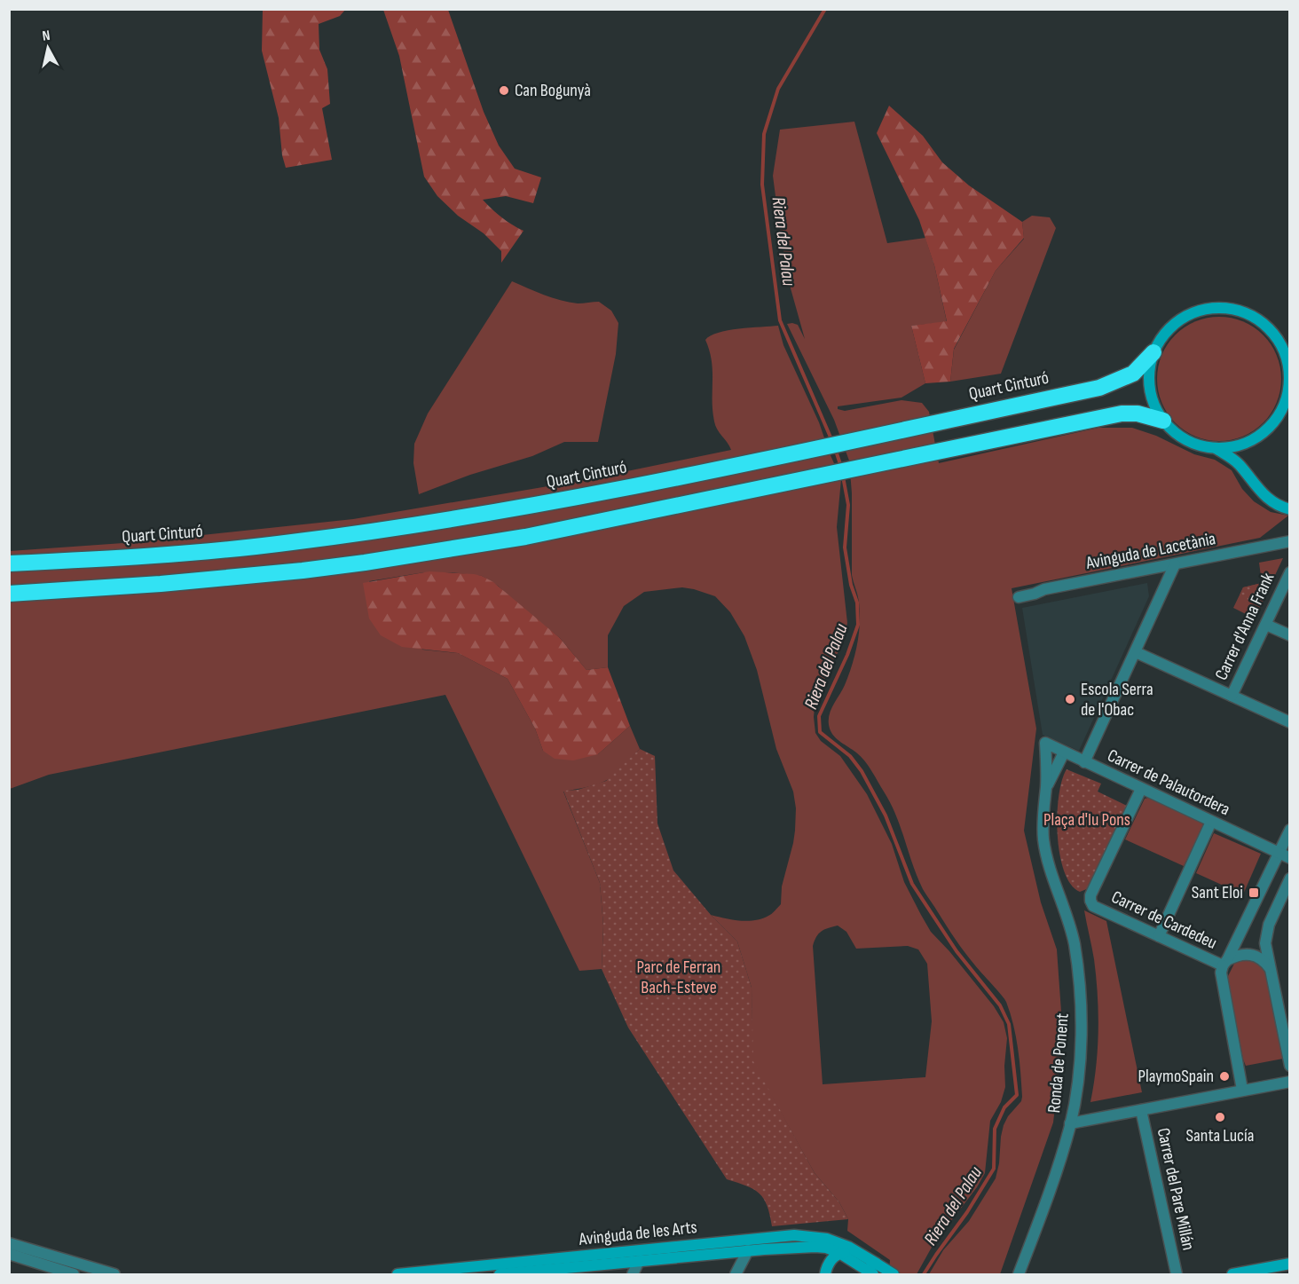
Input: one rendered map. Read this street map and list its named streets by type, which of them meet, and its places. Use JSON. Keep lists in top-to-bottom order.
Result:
{
  "streets": {
    "highway": ["Quart Cinturó"],
    "main road": ["Avinguda de les Arts"],
    "street": [
      "Avinguda de Lacetània",
      "Carrer d'Anna Frank",
      "Carrer de Palautordera",
      "Carrer de Cardedeu",
      "Ronda de Ponent",
      "Carrer del Pare Millán"
    ]
  },
  "crossings": [
    ["Carrer de Palautordera", "Carrer de Cardedeu"],
    ["Carrer de Palautordera", "Ronda de Ponent"]
  ],
  "water": ["Riera del Palau"],
  "parks": ["Plaça d'Iu Pons", "Parc de Ferran Bach-Esteve"],
  "places": {
    "other": [
      "Can Bogunyà",
      "Escola Serra de l'Obac",
      "PlaymoSpain",
      "Santa Lucía"
    ],
    "transit": ["Sant Eloi"]
  },
  "north": "top"
}
